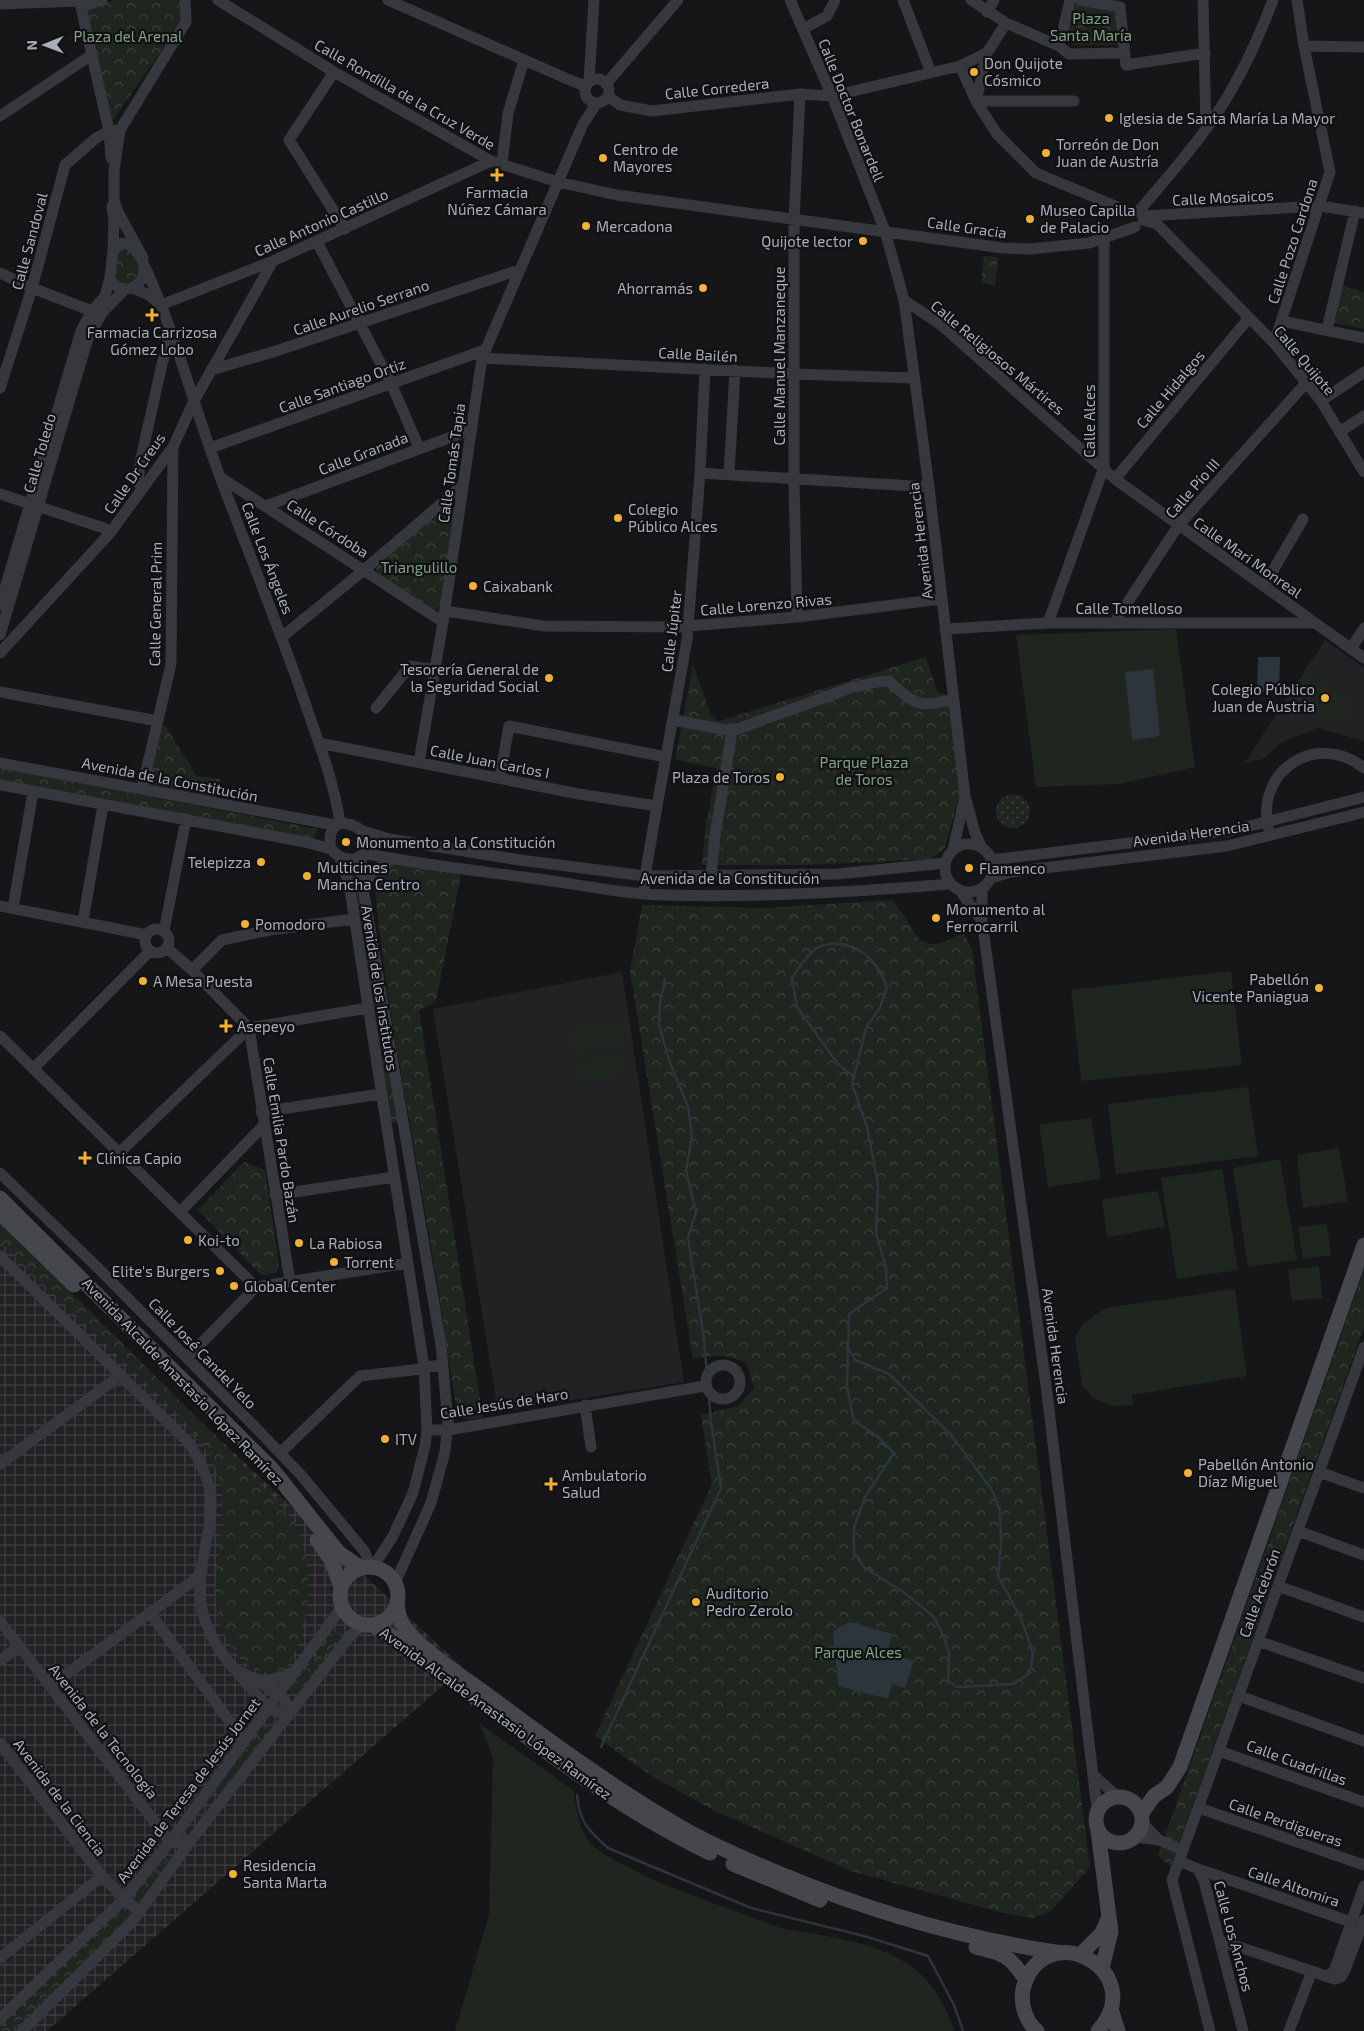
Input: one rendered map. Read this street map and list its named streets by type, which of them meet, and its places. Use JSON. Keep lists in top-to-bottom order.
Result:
{
  "streets": {
    "street": [
      "Calle Corredera",
      "Calle Rondilla de la Cruz Verde",
      "Calle Doctor Bonardell",
      "Calle Mosaicos",
      "Calle Antonio Castillo",
      "Calle Gracia",
      "Calle Sandoval",
      "Calle Pozo Cardona",
      "Calle Aurelio Serrano",
      "Calle Bailén",
      "Calle Manuel Manzaneque",
      "Calle Religiosos Mártires",
      "Calle Quijote",
      "Calle Santiago Ortiz",
      "Calle Hidalgos",
      "Calle Alces",
      "Calle Toledo",
      "Calle Granada",
      "Calle Tomás Tapia",
      "Calle Dr Creus",
      "Calle Pío III",
      "Calle Córdoba",
      "Avenida Herencia",
      "Calle Mari Monreal",
      "Calle Los Ángeles",
      "Calle General Prim",
      "Calle Lorenzo Rivas",
      "Calle Tomelloso",
      "Calle Júpiter",
      "Calle Juan Carlos I",
      "Avenida de la Constitución",
      "Avenida de los Institutos",
      "Calle Emilia Pardo Bazán",
      "Calle José Candel Yelo",
      "Avenida Alcalde Anastasio López Ramírez",
      "Calle Jesús de Haro",
      "Calle Acebrón",
      "Avenida de la Tecnología",
      "Calle Cuadrillas",
      "Avenida de Teresa de Jesús Jornet",
      "Avenida de la Ciencia",
      "Calle Perdigueras",
      "Calle Altomira",
      "Calle Los Anchos"
    ]
  },
  "crossings": [
    ["Calle Corredera", "Calle Doctor Bonardell"],
    ["Calle Corredera", "Calle Manuel Manzaneque"],
    ["Calle Corredera", "Calle Quijote"],
    ["Calle Corredera", "Calle Tomás Tapia"],
    ["Calle Rondilla de la Cruz Verde", "Calle Doctor Bonardell"],
    ["Calle Rondilla de la Cruz Verde", "Calle Antonio Castillo"],
    ["Calle Rondilla de la Cruz Verde", "Calle Gracia"],
    ["Calle Rondilla de la Cruz Verde", "Calle Manuel Manzaneque"],
    ["Calle Rondilla de la Cruz Verde", "Calle Tomás Tapia"],
    ["Calle Rondilla de la Cruz Verde", "Avenida Herencia"],
    ["Calle Doctor Bonardell", "Calle Gracia"],
    ["Calle Doctor Bonardell", "Avenida Herencia"],
    ["Calle Mosaicos", "Calle Gracia"],
    ["Calle Mosaicos", "Calle Pozo Cardona"],
    ["Calle Mosaicos", "Calle Quijote"],
    ["Calle Antonio Castillo", "Calle Dr Creus"],
    ["Calle Antonio Castillo", "Calle Los Ángeles"],
    ["Calle Gracia", "Calle Quijote"],
    ["Calle Gracia", "Calle Alces"],
    ["Calle Gracia", "Avenida Herencia"],
    ["Calle Sandoval", "Calle Los Ángeles"],
    ["Calle Pozo Cardona", "Calle Quijote"],
    ["Calle Aurelio Serrano", "Calle Tomás Tapia"],
    ["Calle Aurelio Serrano", "Calle Dr Creus"],
    ["Calle Bailén", "Calle Manuel Manzaneque"],
    ["Calle Bailén", "Calle Santiago Ortiz"],
    ["Calle Bailén", "Calle Tomás Tapia"],
    ["Calle Bailén", "Avenida Herencia"],
    ["Calle Bailén", "Calle Júpiter"],
    ["Calle Manuel Manzaneque", "Calle Lorenzo Rivas"],
    ["Calle Religiosos Mártires", "Calle Hidalgos"],
    ["Calle Religiosos Mártires", "Calle Alces"],
    ["Calle Religiosos Mártires", "Avenida Herencia"],
    ["Calle Religiosos Mártires", "Calle Mari Monreal"],
    ["Calle Quijote", "Calle Hidalgos"],
    ["Calle Quijote", "Calle Pío III"],
    ["Calle Santiago Ortiz", "Calle Tomás Tapia"],
    ["Calle Santiago Ortiz", "Calle Los Ángeles"],
    ["Calle Hidalgos", "Calle Mari Monreal"],
    ["Calle Alces", "Calle Tomelloso"],
    ["Calle Toledo", "Calle Los Ángeles"],
    ["Calle Granada", "Calle Tomás Tapia"],
    ["Calle Granada", "Calle Córdoba"],
    ["Calle Tomás Tapia", "Calle Córdoba"],
    ["Calle Tomás Tapia", "Calle Lorenzo Rivas"],
    ["Calle Tomás Tapia", "Calle Juan Carlos I"],
    ["Calle Dr Creus", "Calle Los Ángeles"],
    ["Calle Dr Creus", "Calle General Prim"],
    ["Calle Pío III", "Calle Mari Monreal"],
    ["Calle Pío III", "Calle Tomelloso"],
    ["Calle Córdoba", "Calle Los Ángeles"],
    ["Calle Córdoba", "Calle Lorenzo Rivas"],
    ["Avenida Herencia", "Calle Lorenzo Rivas"],
    ["Avenida Herencia", "Calle Tomelloso"],
    ["Avenida Herencia", "Avenida de la Constitución"],
    ["Avenida Herencia", "Calle Los Anchos"],
    ["Calle Mari Monreal", "Calle Tomelloso"],
    ["Calle Los Ángeles", "Calle Juan Carlos I"],
    ["Calle Los Ángeles", "Avenida de la Constitución"],
    ["Calle Los Ángeles", "Avenida de los Institutos"],
    ["Calle General Prim", "Avenida de la Constitución"],
    ["Calle Lorenzo Rivas", "Calle Júpiter"],
    ["Calle Júpiter", "Calle Juan Carlos I"],
    ["Calle Júpiter", "Avenida de la Constitución"],
    ["Avenida de la Constitución", "Avenida de los Institutos"],
    ["Avenida de los Institutos", "Calle José Candel Yelo"],
    ["Avenida de los Institutos", "Avenida Alcalde Anastasio López Ramírez"],
    ["Avenida de los Institutos", "Calle Jesús de Haro"],
    ["Avenida de los Institutos", "Avenida de Teresa de Jesús Jornet"],
    ["Calle José Candel Yelo", "Avenida Alcalde Anastasio López Ramírez"],
    ["Calle José Candel Yelo", "Avenida de Teresa de Jesús Jornet"],
    ["Avenida Alcalde Anastasio López Ramírez", "Avenida de Teresa de Jesús Jornet"],
    ["Calle Acebrón", "Calle Cuadrillas"],
    ["Calle Acebrón", "Calle Perdigueras"],
    ["Calle Acebrón", "Calle Los Anchos"],
    ["Avenida de la Tecnología", "Avenida de Teresa de Jesús Jornet"],
    ["Avenida de Teresa de Jesús Jornet", "Avenida de la Ciencia"],
    ["Calle Altomira", "Calle Los Anchos"]
  ],
  "parks": [
    "Plaza Santa María",
    "Plaza del Arenal",
    "Triangulillo",
    "Parque Plaza de Toros",
    "Parque Alces"
  ],
  "places": {
    "other": [
      "Don Quijote Cósmico",
      "Iglesia de Santa María La Mayor",
      "Torreón de Don Juan de Austría",
      "Centro de Mayores",
      "Museo Capilla de Palacio",
      "Mercadona",
      "Quijote lector",
      "Ahorramás",
      "Colegio Público Alces",
      "Caixabank",
      "Tesorería General de la Seguridad Social",
      "Colegio Público Juan de Austria",
      "Plaza de Toros",
      "Monumento a la Constitución",
      "Telepizza",
      "Flamenco",
      "Multicines Mancha Centro",
      "Monumento al Ferrocarril",
      "Pomodoro",
      "A Mesa Puesta",
      "Pabellón Vicente Paniagua",
      "Koi-to",
      "La Rabiosa",
      "Torrent",
      "Elite's Burgers",
      "Global Center",
      "ITV",
      "Pabellón Antonio Díaz Miguel",
      "Auditorio Pedro Zerolo",
      "Residencia Santa Marta"
    ],
    "health": [
      "Farmacia Núñez Cámara",
      "Farmacia Carrizosa Gómez Lobo",
      "Asepeyo",
      "Clínica Capio",
      "Ambulatorio Salud"
    ]
  },
  "north": "left"
}
